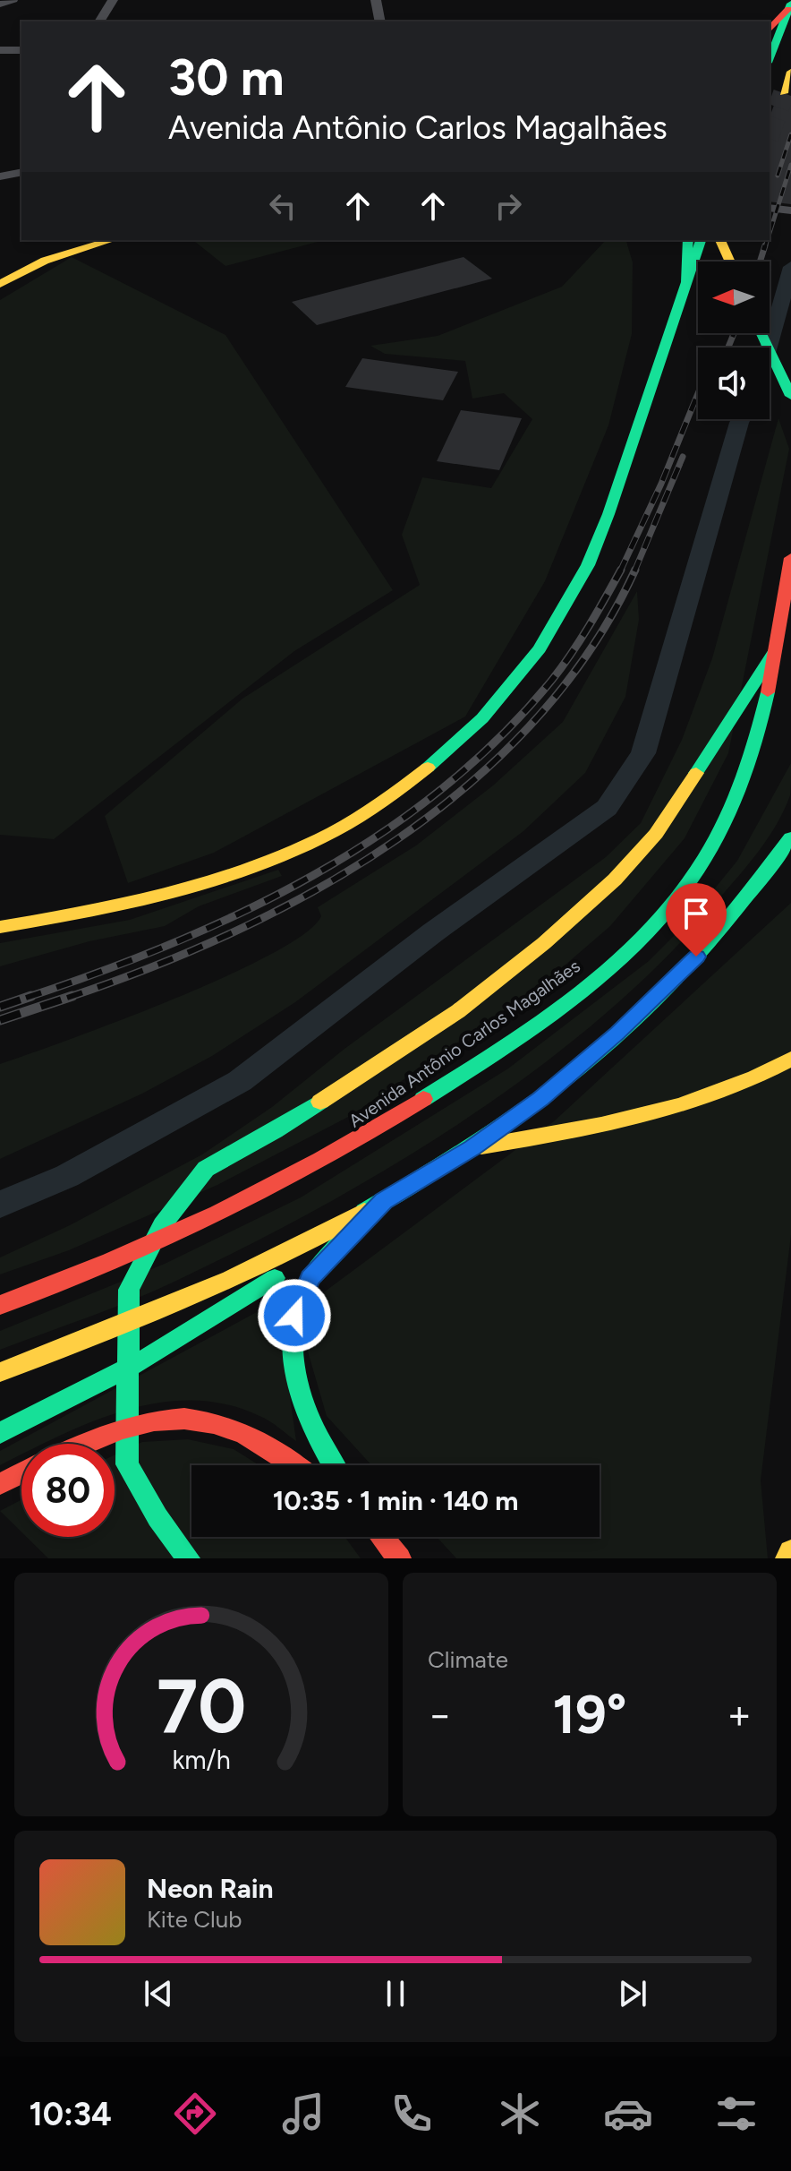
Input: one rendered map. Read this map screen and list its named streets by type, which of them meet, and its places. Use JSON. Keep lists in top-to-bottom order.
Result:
{
  "streets": {
    "main road": ["Avenida Antônio Carlos Magalhães"]
  },
  "north": "left",
  "page": {
    "turn": ["30 m", "Avenida Antônio Carlos Magalhães"],
    "limit": "80",
    "trip": "10:35 · 1 min · 140 m",
    "tile": "Climate",
    "heat": ["−", "19°", "+"],
    "song": ["Neon Rain", "Kite Club"],
    "tabs": "10:34",
    "gauge": ["70", "km/h"]
  }
}
